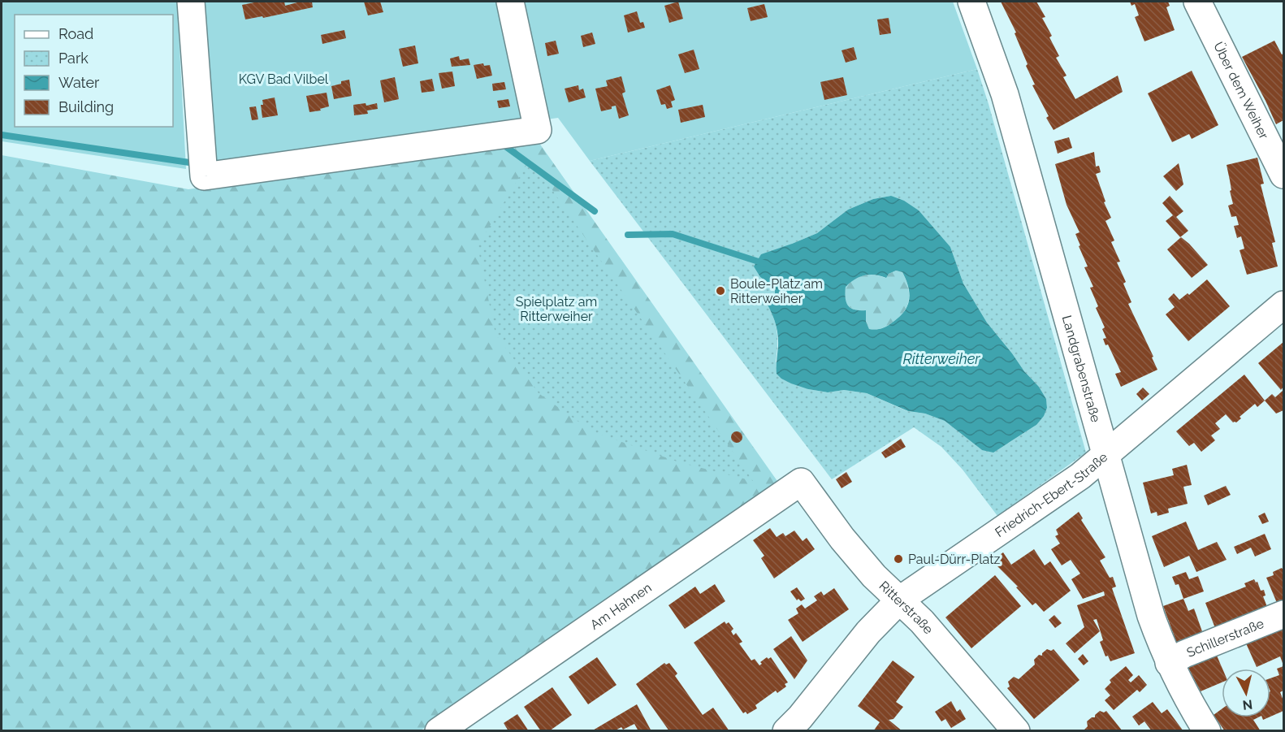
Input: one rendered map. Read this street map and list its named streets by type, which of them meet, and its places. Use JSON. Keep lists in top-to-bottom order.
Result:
{
  "streets": {
    "street": [
      "Über dem Weiher",
      "Landgrabenstraße",
      "Friedrich-Ebert-Straße",
      "Am Hahnen",
      "Ritterstraße",
      "Schillerstraße"
    ]
  },
  "crossings": [
    ["Landgrabenstraße", "Friedrich-Ebert-Straße"],
    ["Landgrabenstraße", "Schillerstraße"],
    ["Friedrich-Ebert-Straße", "Ritterstraße"],
    ["Am Hahnen", "Ritterstraße"]
  ],
  "water": ["Ritterweiher"],
  "parks": ["KGV Bad Vilbel", "Spielplatz am Ritterweiher"],
  "places": ["Boule-Platz am Ritterweiher", "Paul-Dürr-Platz"],
  "legend": [
    "Road",
    "Park",
    "Water",
    "Building"
  ],
  "north": "bottom"
}
